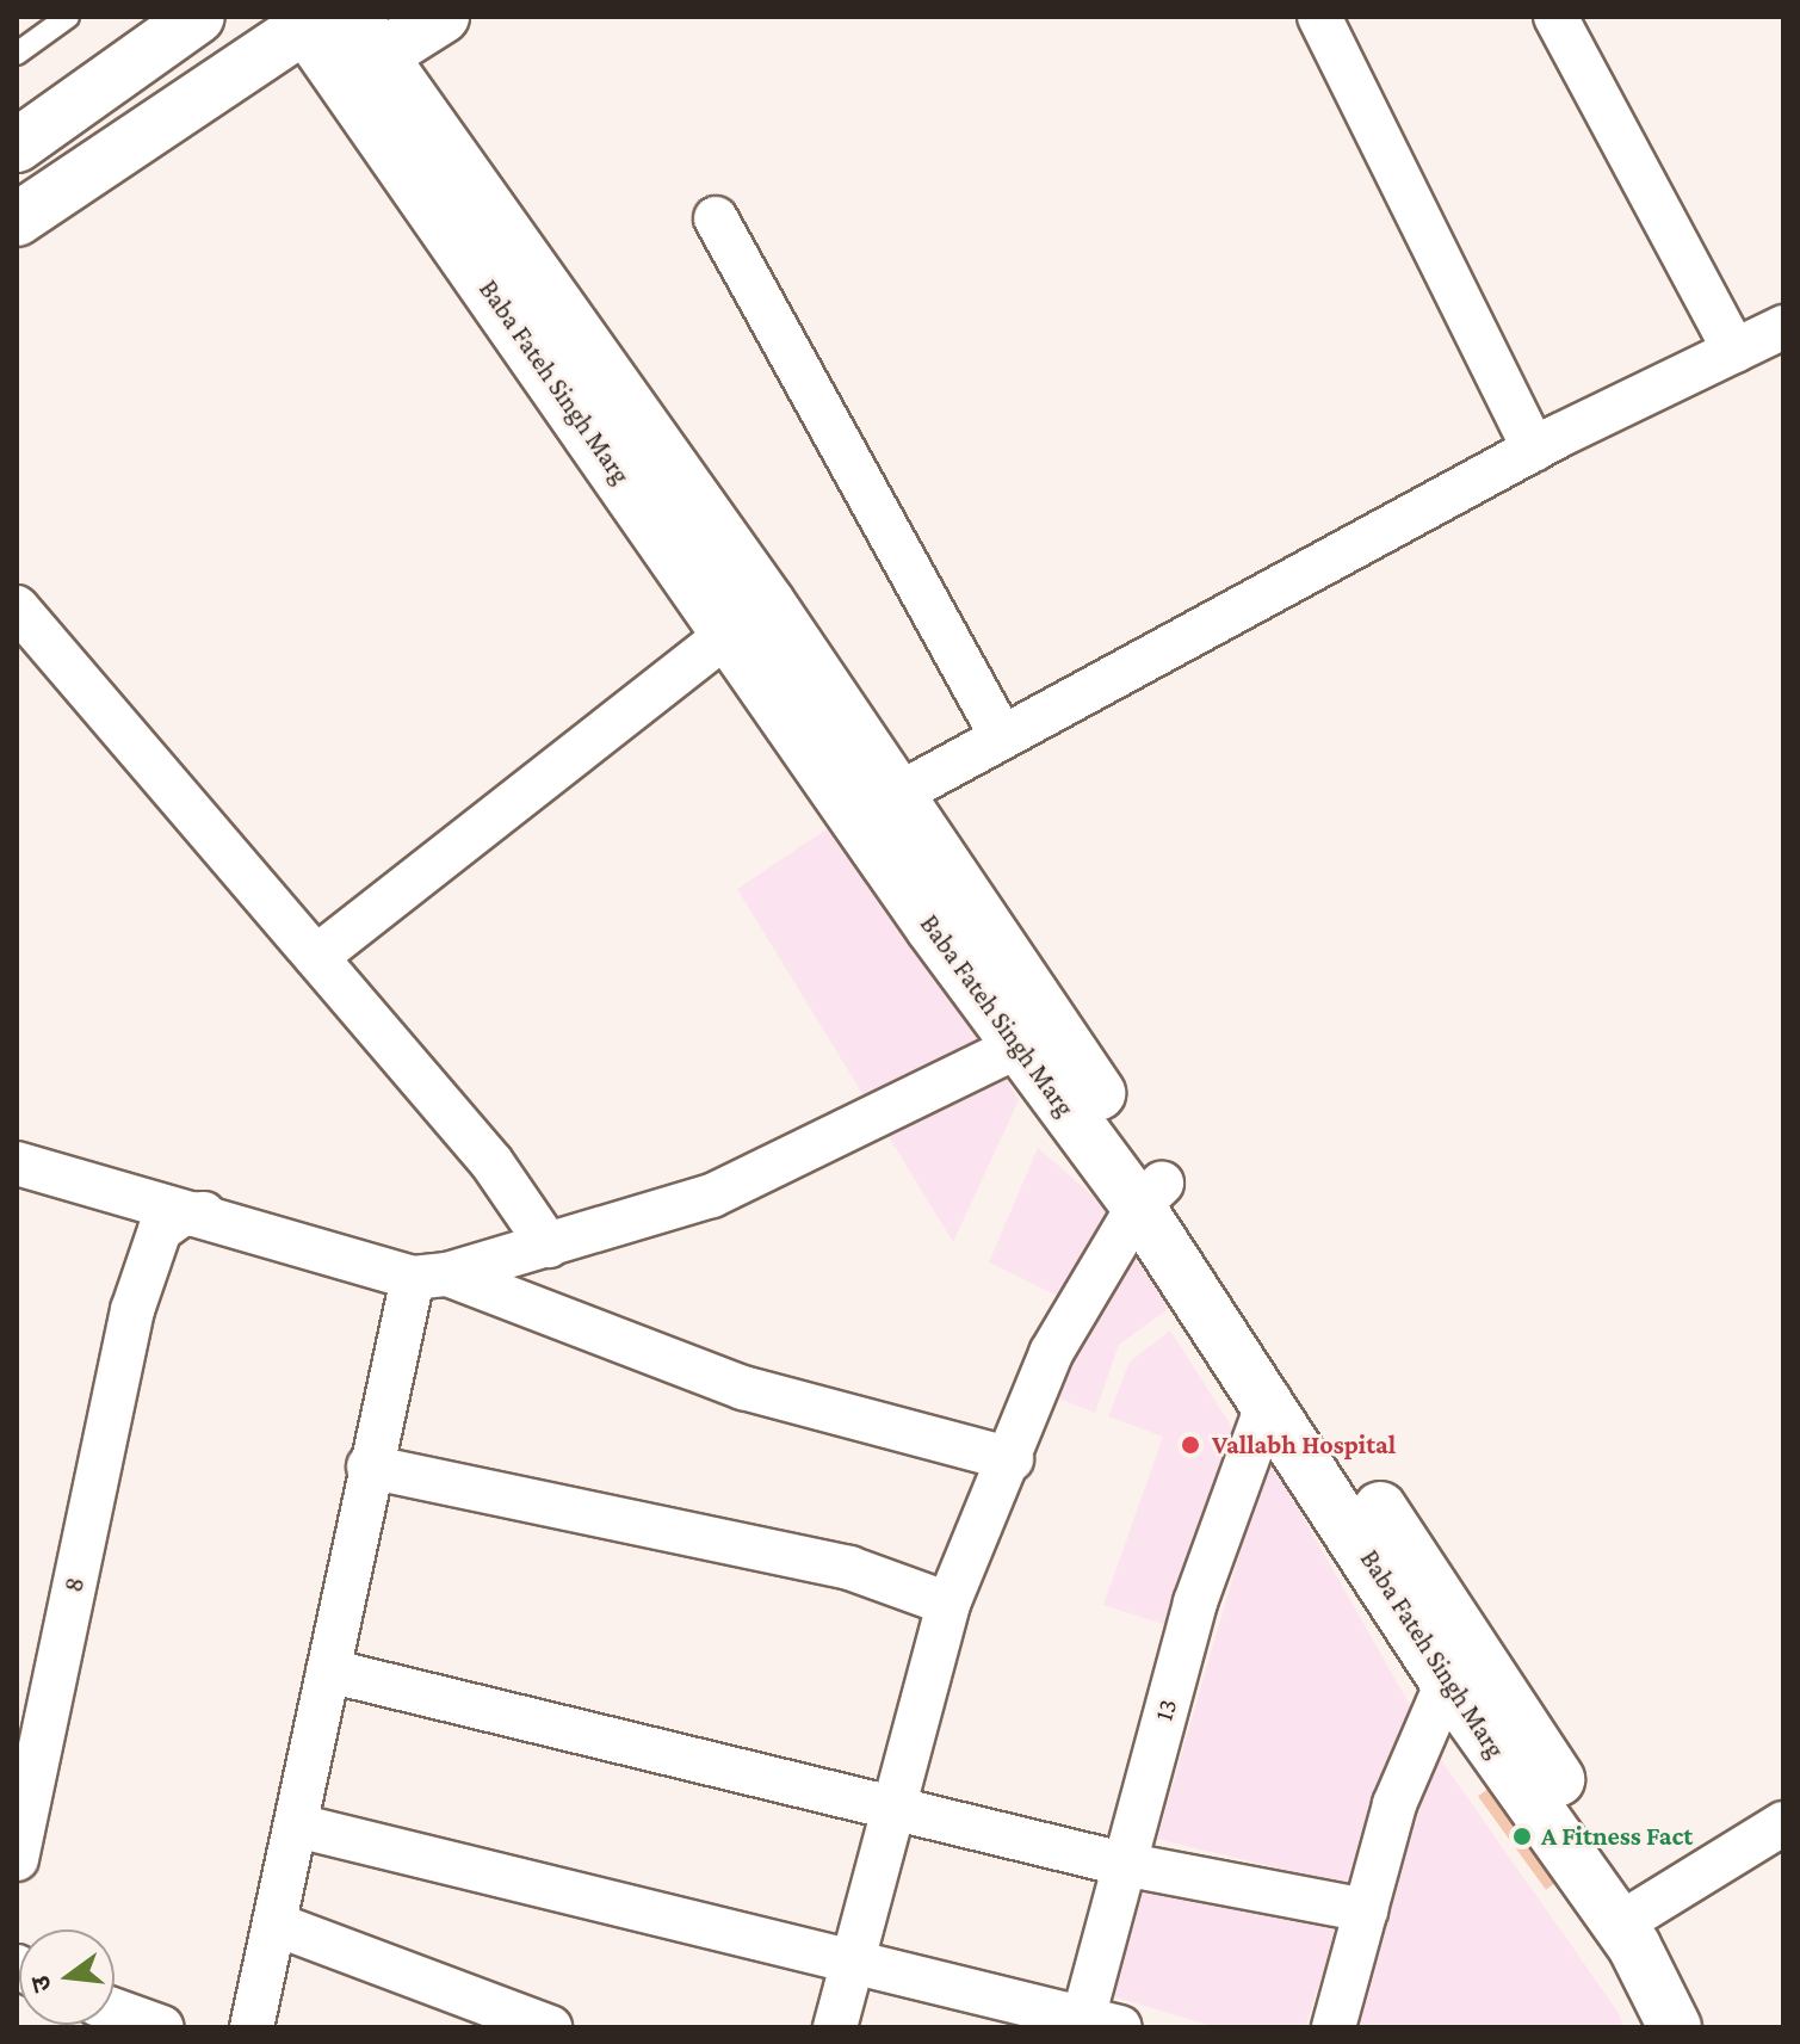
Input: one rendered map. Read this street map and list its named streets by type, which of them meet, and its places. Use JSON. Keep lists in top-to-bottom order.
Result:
{
  "streets": {
    "street": ["Baba Fateh Singh Marg", "8", "13"]
  },
  "crossings": [
    ["Baba Fateh Singh Marg", "13"]
  ],
  "places": ["Vallabh Hospital", "A Fitness Fact"],
  "north": "left"
}
